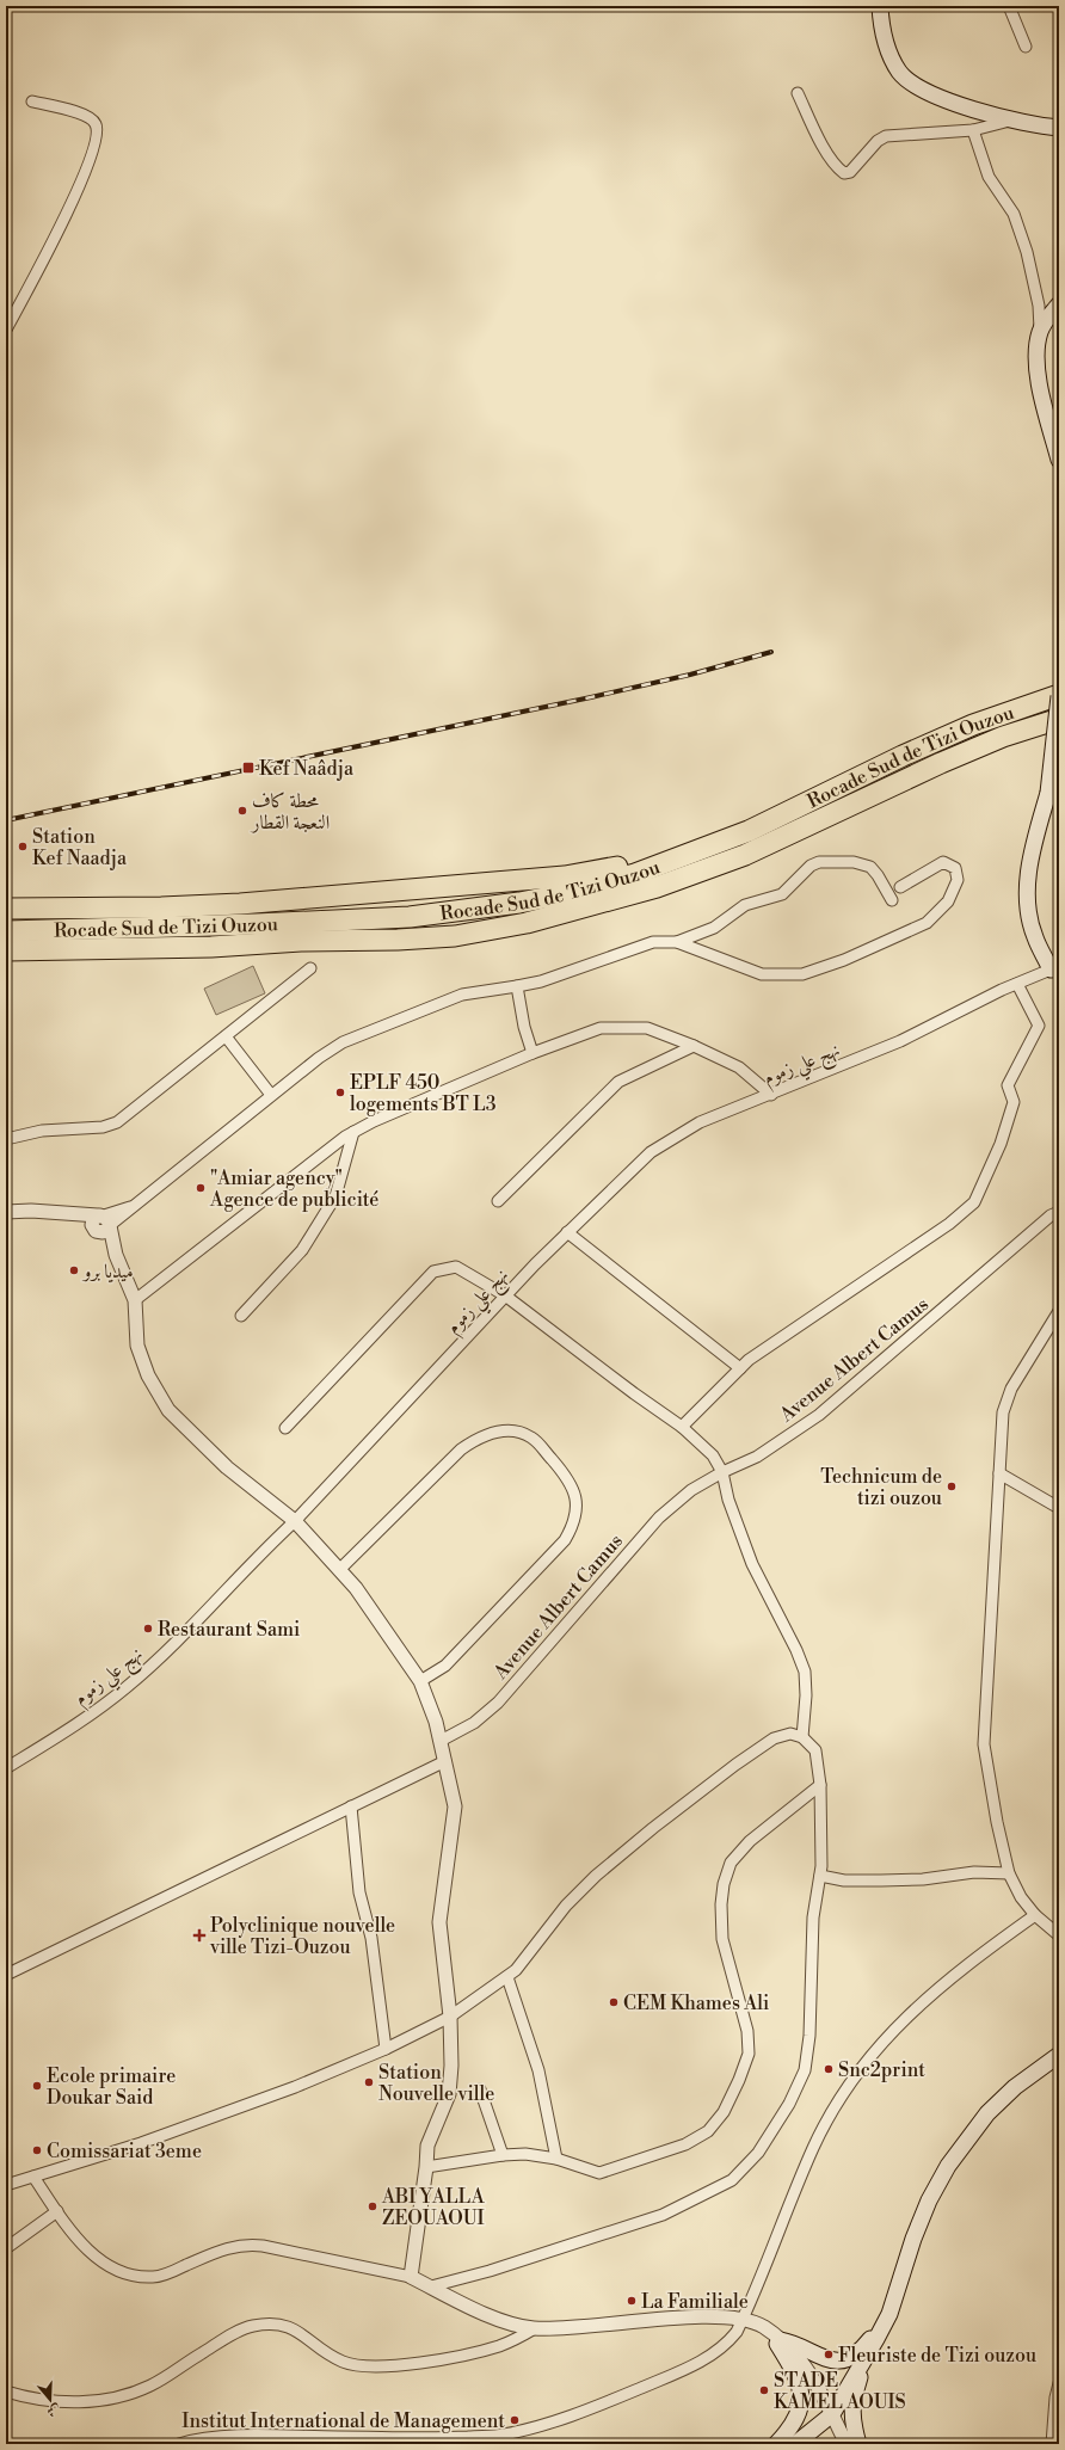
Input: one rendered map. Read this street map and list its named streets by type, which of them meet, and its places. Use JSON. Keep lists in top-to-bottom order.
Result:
{
  "streets": {
    "highway": ["Rocade Sud de Tizi Ouzou"],
    "street": ["نهج علي زموم", "Avenue Albert Camus"]
  },
  "places": {
    "transit": ["Kef Naâdja"],
    "other": [
      "محطة كاف النعجة القطار",
      "Station Kef Naadja",
      "EPLF 450 logements BT L3",
      "\"Amiar agency\" Agence de publicité",
      "ميديا برو",
      "Technicum de tizi ouzou",
      "Restaurant Sami",
      "CEM Khames Ali",
      "Snc2print",
      "Station Nouvelle ville",
      "Ecole primaire Doukar Said",
      "Comissariat 3eme",
      "ABI YALLA ZEOUAOUI",
      "La Familiale",
      "Fleuriste de Tizi ouzou",
      "STADE KAMEL AOUIS",
      "Institut International de Management"
    ],
    "health": ["Polyclinique nouvelle ville Tizi-Ouzou"]
  },
  "north": "bottom"
}
